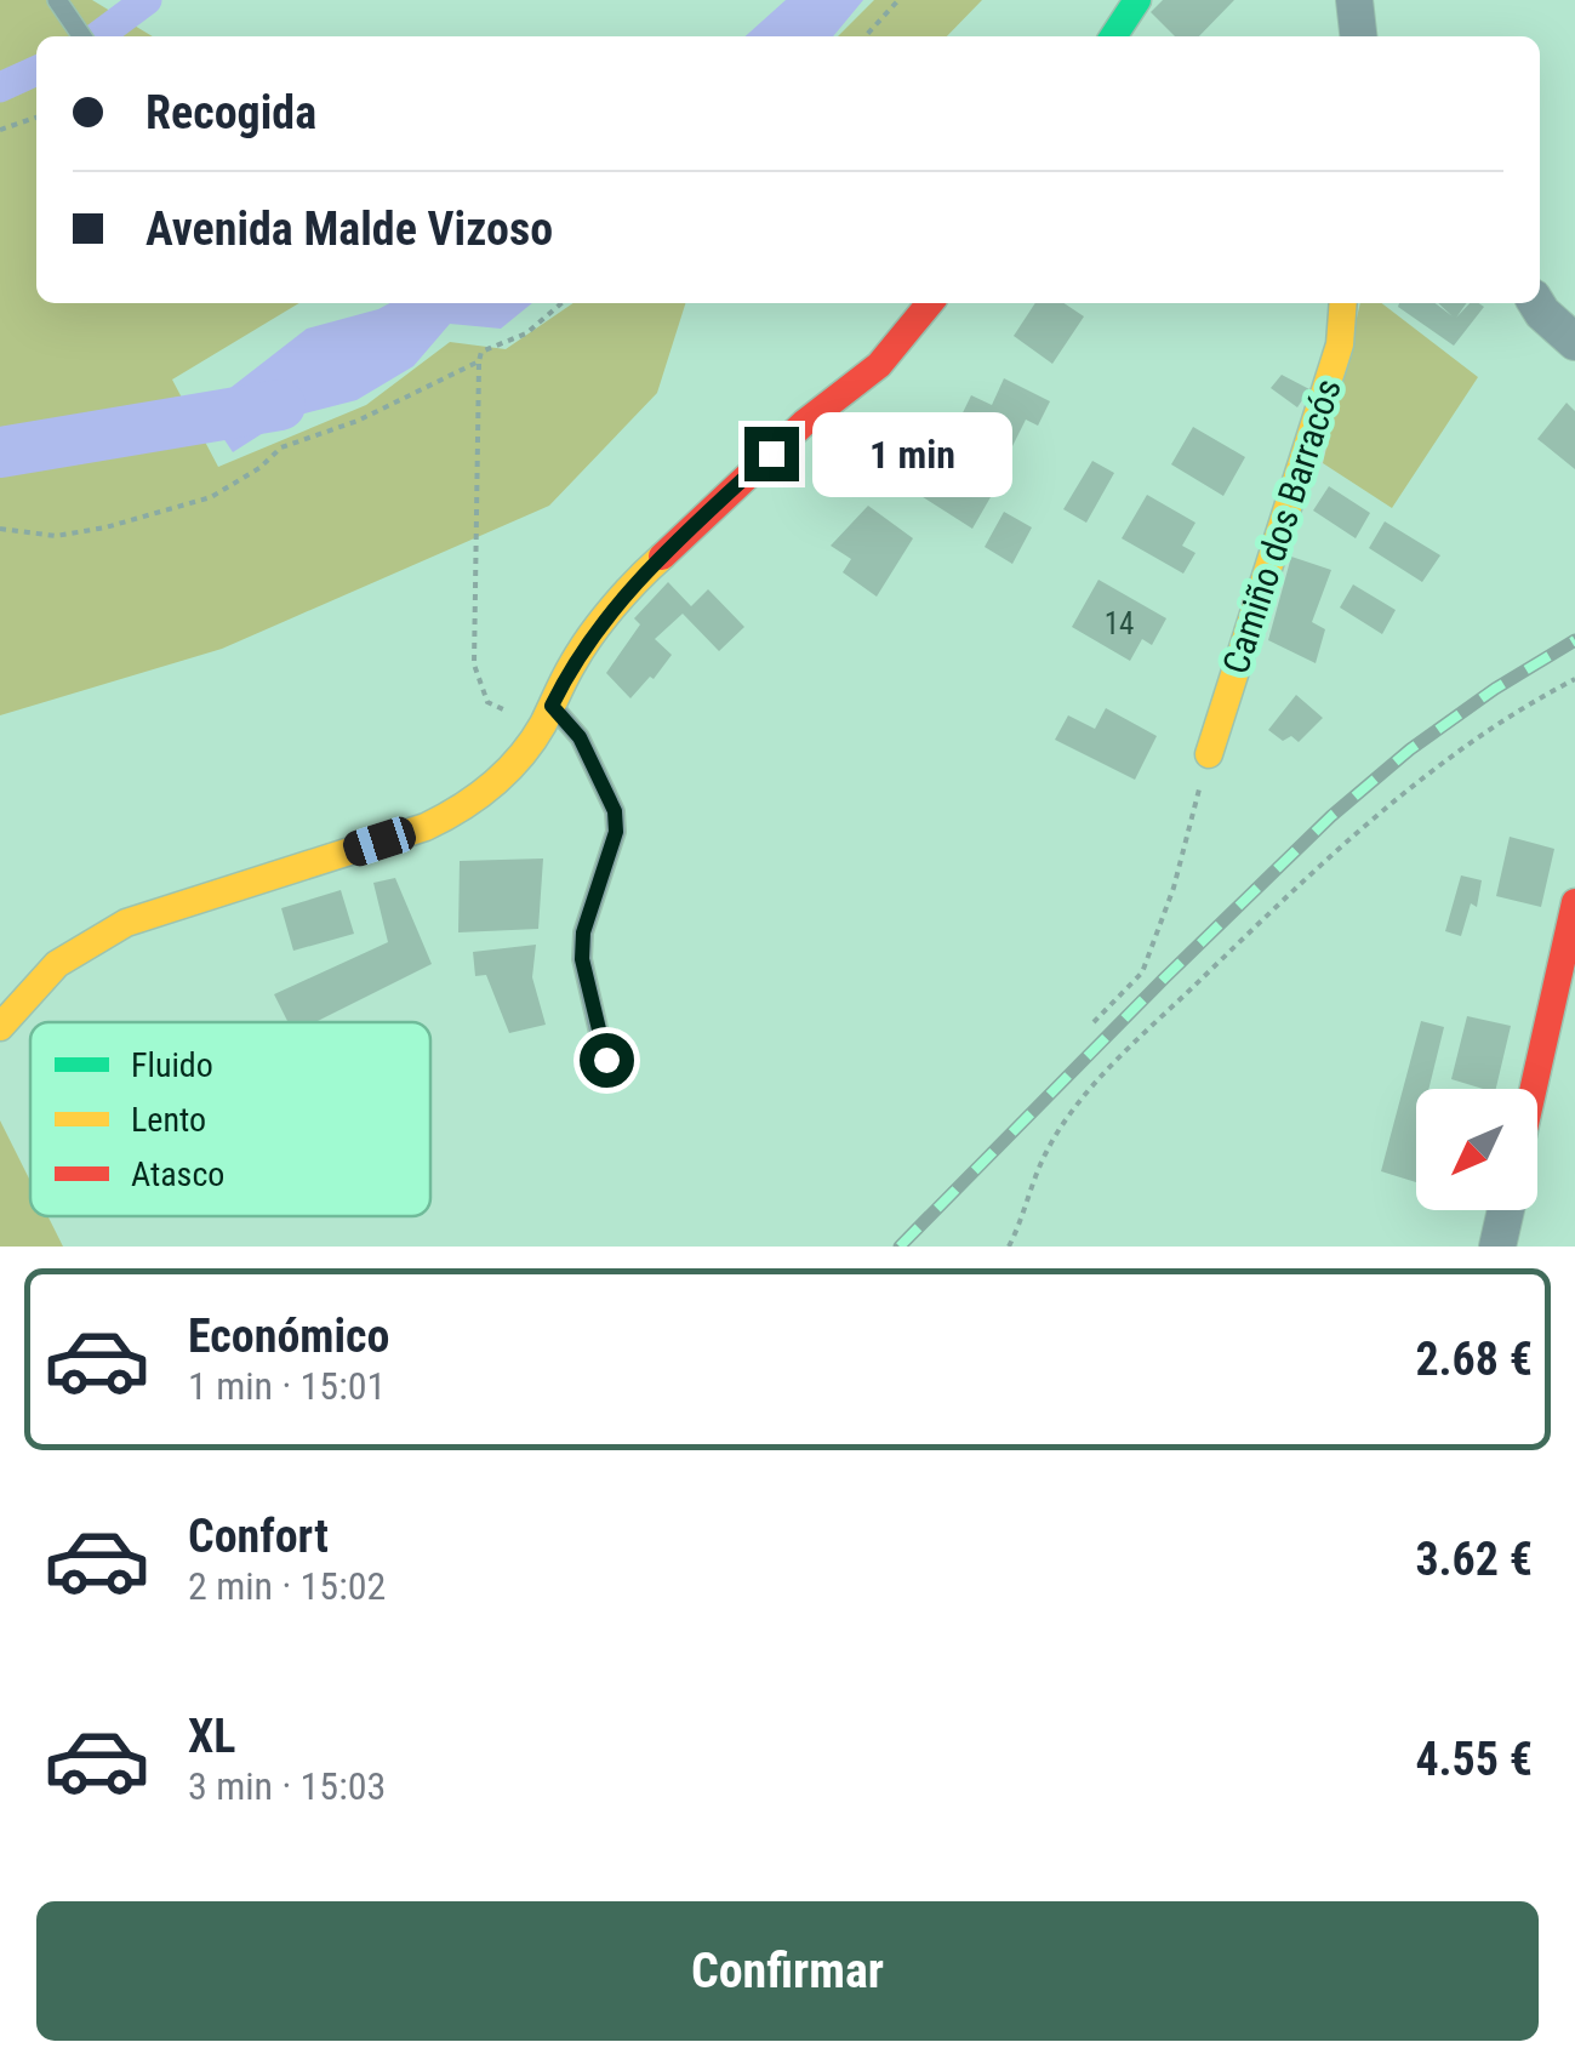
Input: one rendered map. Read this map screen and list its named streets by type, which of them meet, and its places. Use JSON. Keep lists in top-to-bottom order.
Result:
{
  "streets": {
    "street": ["Camiño dos Barracós"]
  },
  "house_numbers": ["14"],
  "legend": ["Fluido", "Lento", "Atasco"],
  "north": "bottom left",
  "page": {
    "banner": ["Recogida", "Avenida Malde Vizoso"],
    "bubble": "1 min",
    "list": [
      {
        "name": "Económico",
        "note": "1 min · 15:01",
        "value": "2.68 €"
      },
      {
        "name": "Confort",
        "note": "2 min · 15:02",
        "value": "3.62 €"
      },
      {
        "name": "XL",
        "note": "3 min · 15:03",
        "value": "4.55 €"
      }
    ],
    "buttons": "Confirmar"
  }
}
